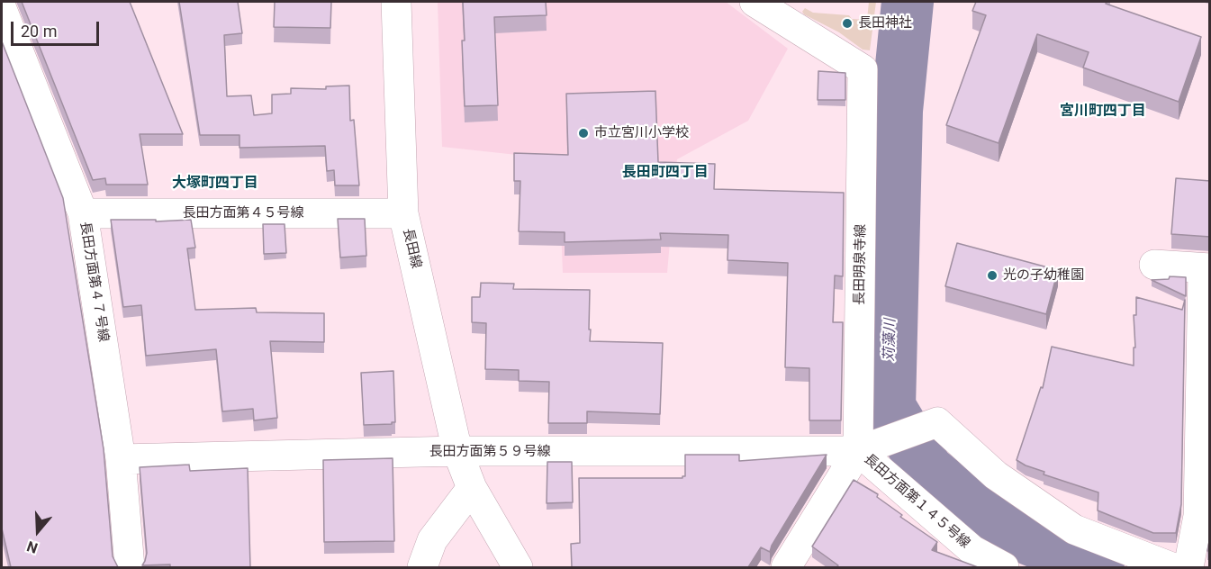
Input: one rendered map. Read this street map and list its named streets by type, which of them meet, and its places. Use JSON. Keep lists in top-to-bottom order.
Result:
{
  "streets": {
    "street": [
      "長田方面第４５号線",
      "長田線",
      "長田明泉寺線",
      "長田方面第４７号線",
      "長田方面第５９号線",
      "長田方面第１４５号線"
    ]
  },
  "crossings": [
    ["長田方面第４５号線", "長田線"],
    ["長田方面第４５号線", "長田方面第４７号線"],
    ["長田線", "長田方面第５９号線"],
    ["長田明泉寺線", "長田方面第５９号線"],
    ["長田明泉寺線", "長田方面第１４５号線"],
    ["長田方面第４７号線", "長田方面第５９号線"],
    ["長田方面第５９号線", "長田方面第１４５号線"]
  ],
  "districts": ["宮川町四丁目", "長田町四丁目", "大塚町四丁目"],
  "water": ["苅藻川"],
  "places": ["長田神社", "市立宮川小学校", "光の子幼稚園"],
  "scale_bar": "20 m",
  "north": "bottom"
}
